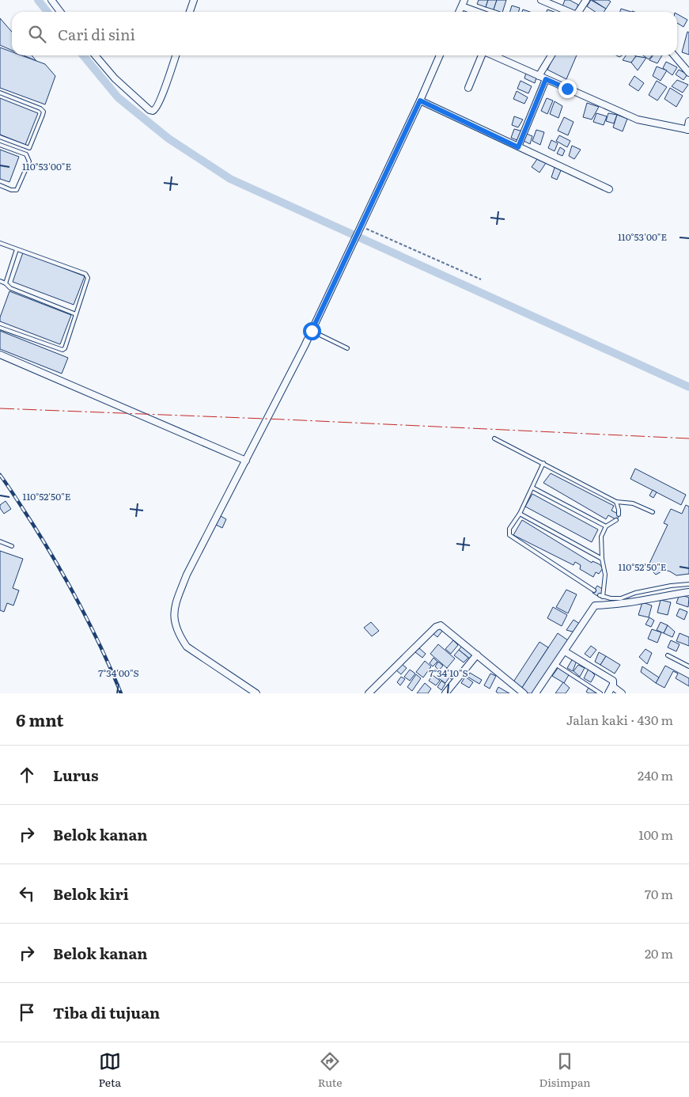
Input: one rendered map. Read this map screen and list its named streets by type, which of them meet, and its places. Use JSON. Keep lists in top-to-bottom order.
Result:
{
  "page": {
    "search": "Cari di sini",
    "heading": ["6 mnt", "Jalan kaki · 430 m"],
    "list": [
      ["Lurus", "240 m"],
      ["Belok kanan", "100 m"],
      ["Belok kiri", "70 m"],
      ["Belok kanan", "20 m"],
      "Tiba di tujuan"
    ],
    "nav": ["Peta", "Rute", "Disimpan"]
  },
  "coordinates": [
    "110°53'00\"E",
    "110°52'50\"E",
    "7°34'00\"S",
    "7°34'10\"S"
  ]
}
